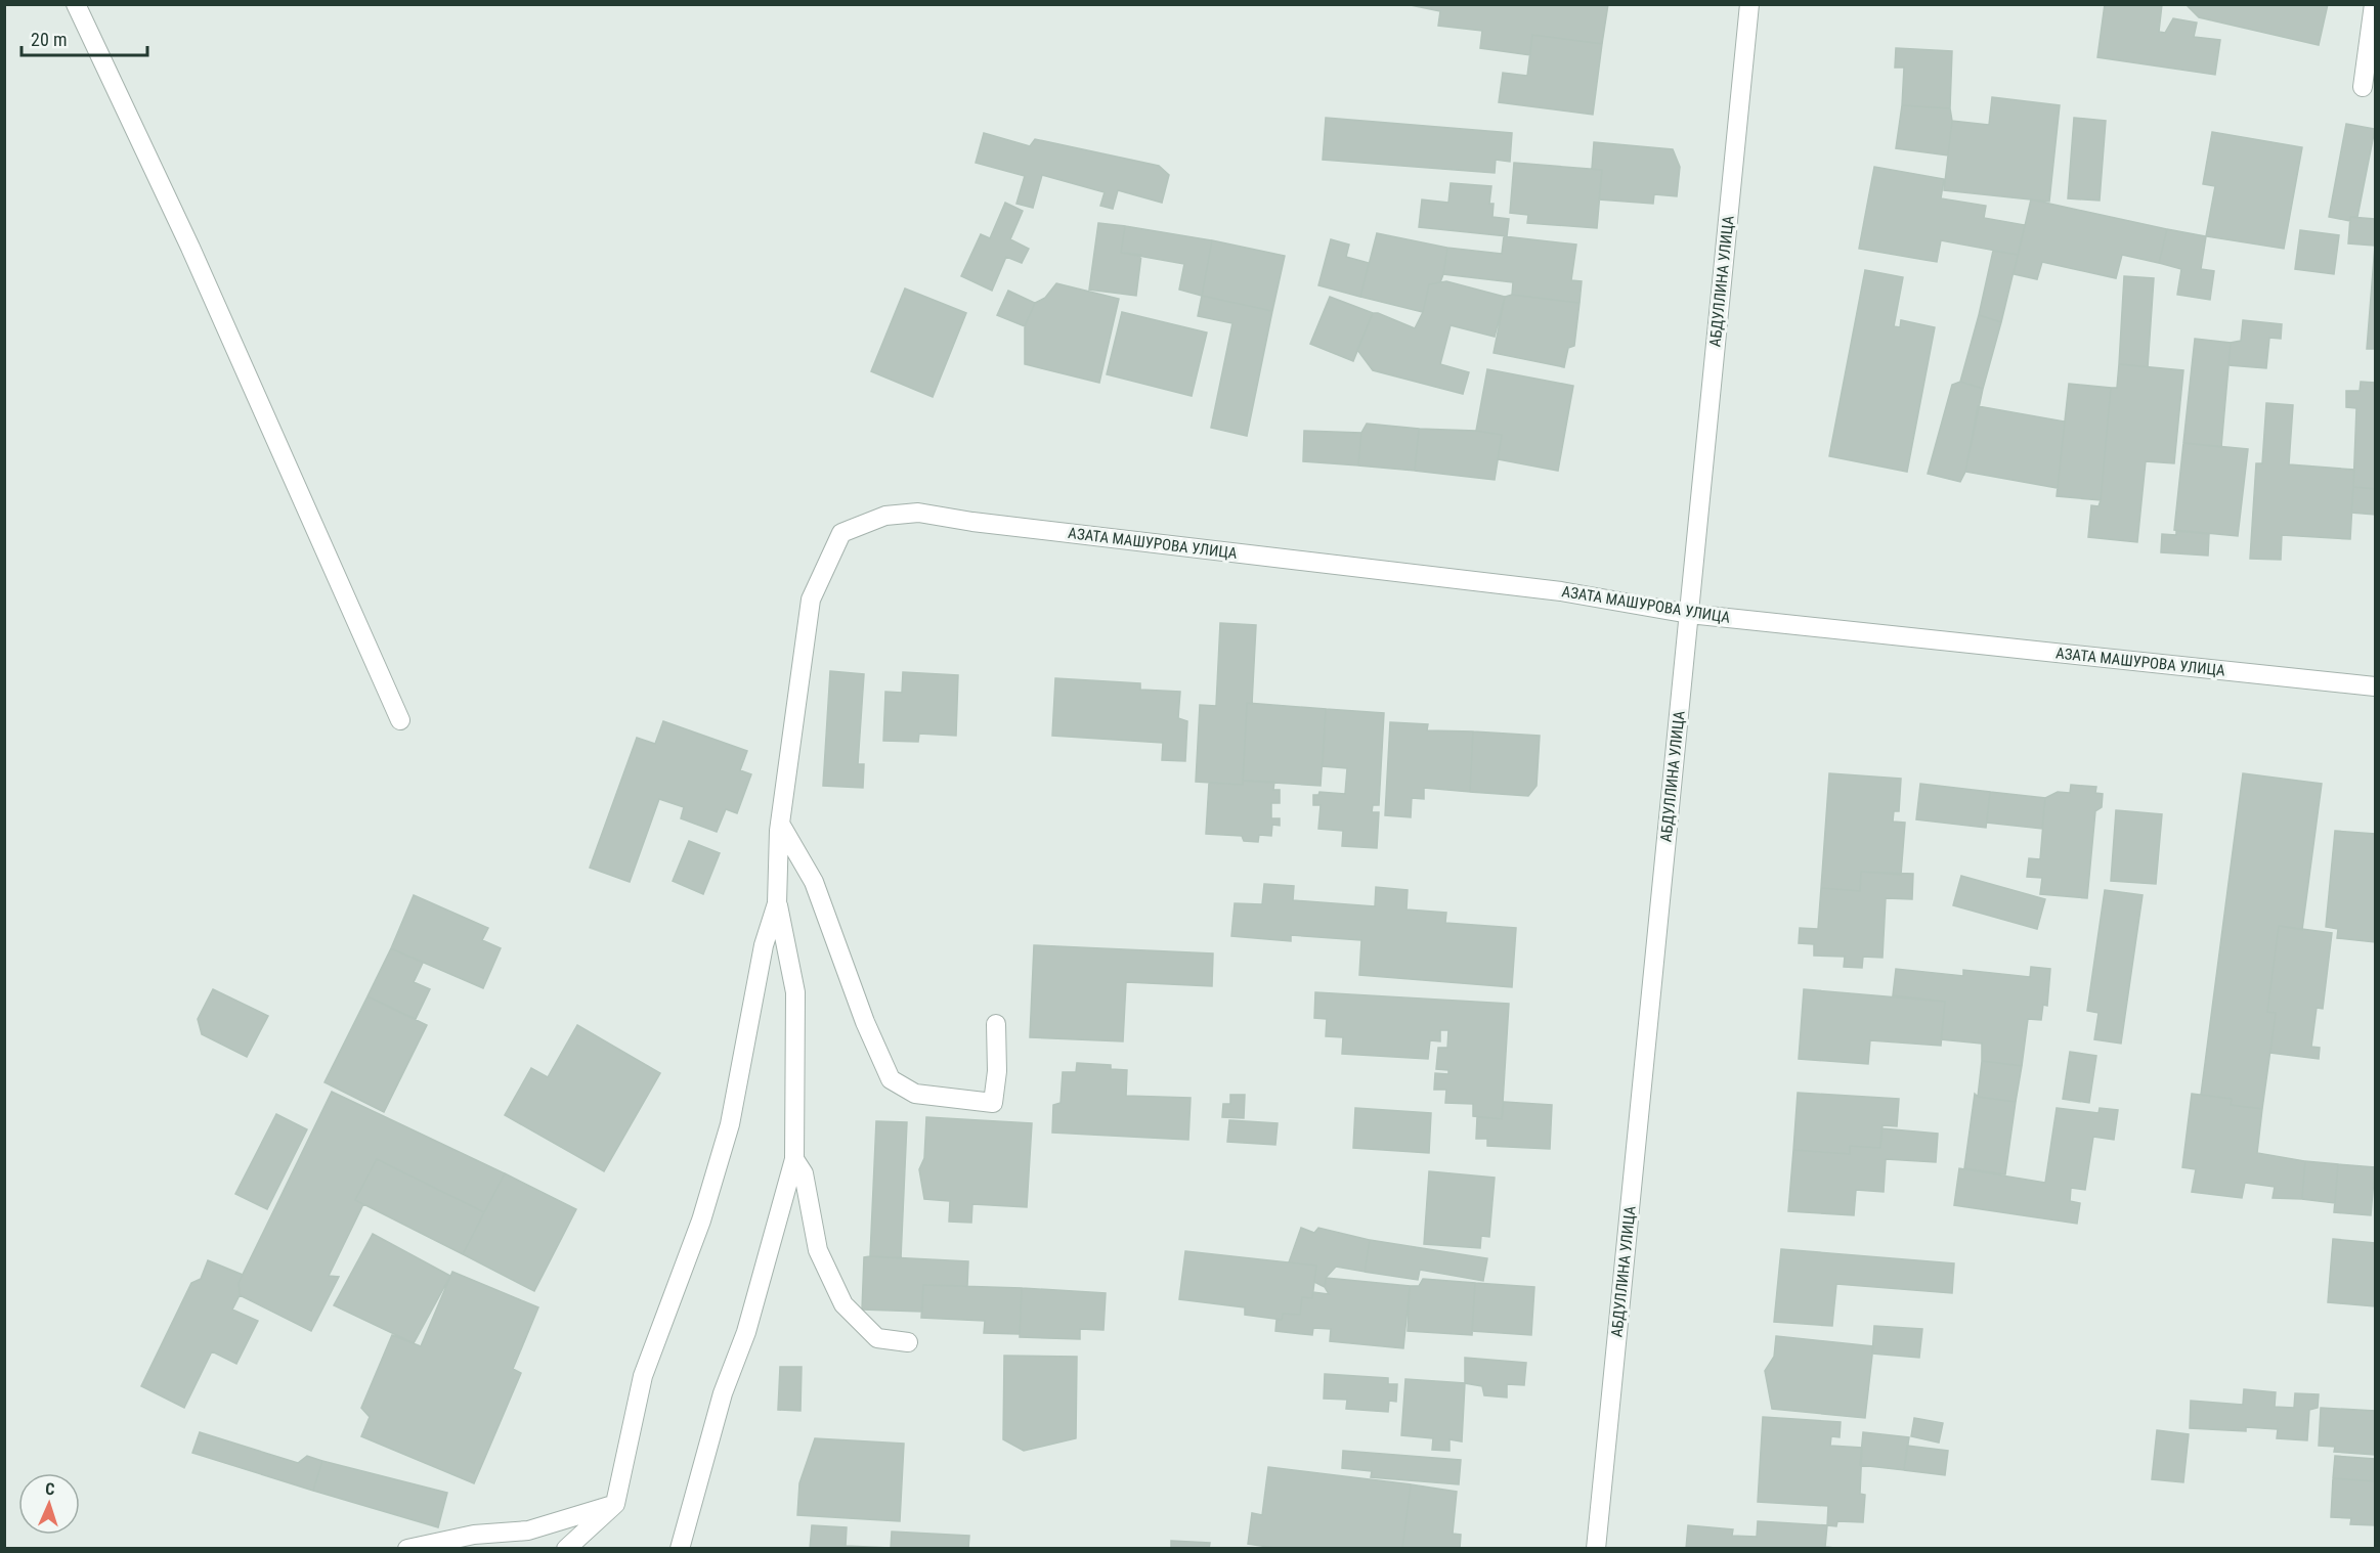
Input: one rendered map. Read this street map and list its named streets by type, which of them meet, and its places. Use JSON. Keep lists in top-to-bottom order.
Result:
{
  "streets": {
    "street": ["АБДУЛЛИНА УЛИЦА", "АЗАТА МАШУРОВА УЛИЦА"]
  },
  "crossings": [
    ["АБДУЛЛИНА УЛИЦА", "АЗАТА МАШУРОВА УЛИЦА"]
  ],
  "scale_bar": "20 m",
  "north": "top"
}
